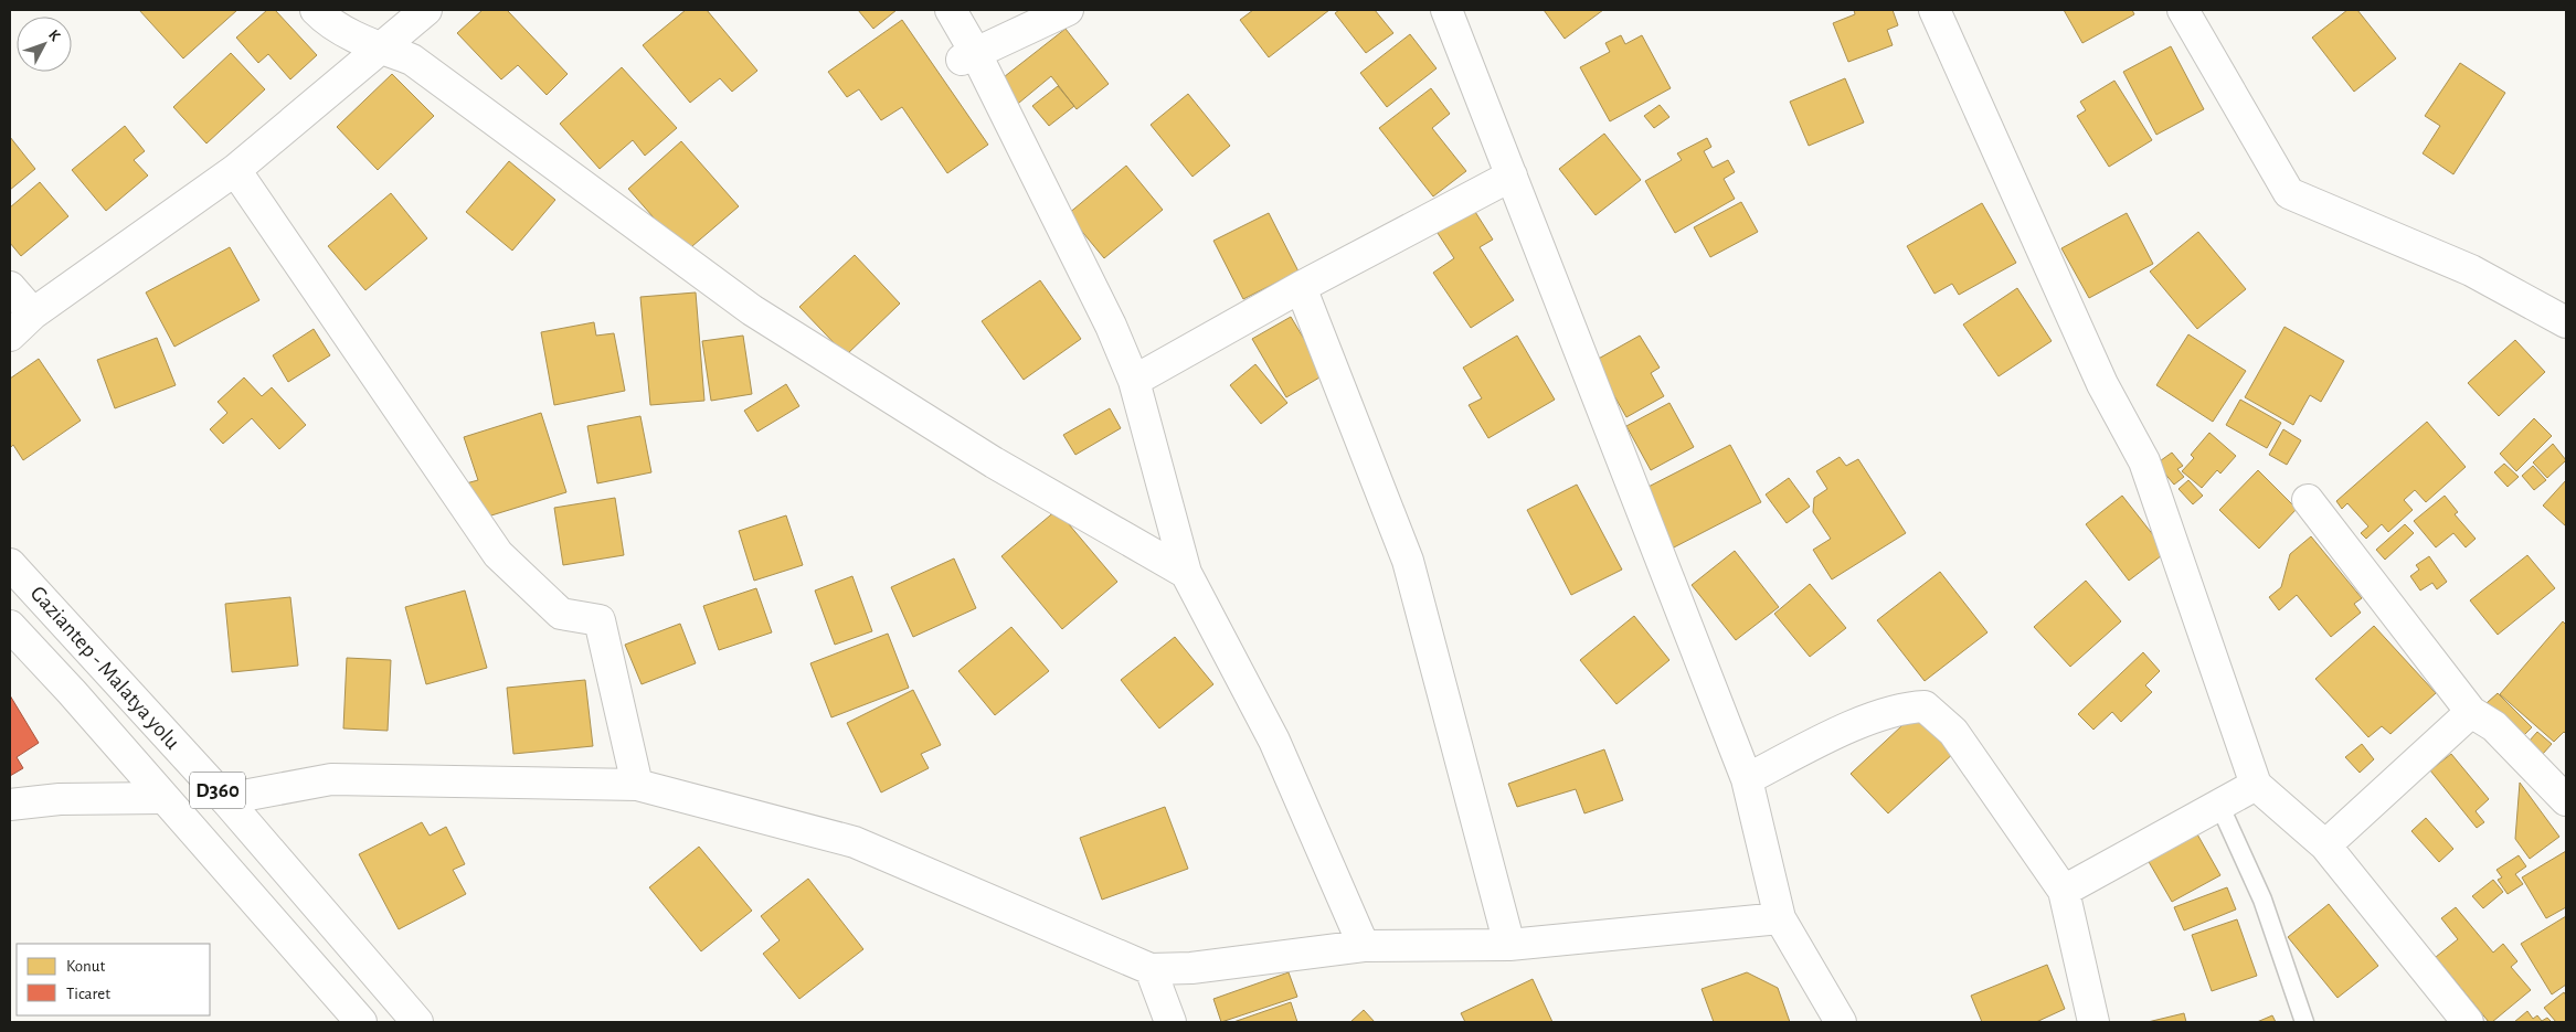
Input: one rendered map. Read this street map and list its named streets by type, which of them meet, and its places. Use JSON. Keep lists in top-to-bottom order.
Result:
{
  "streets": {
    "main road": ["Gaziantep - Malatya yolu", "D360"]
  },
  "legend": ["Konut", "Ticaret"],
  "north": "top right"
}
